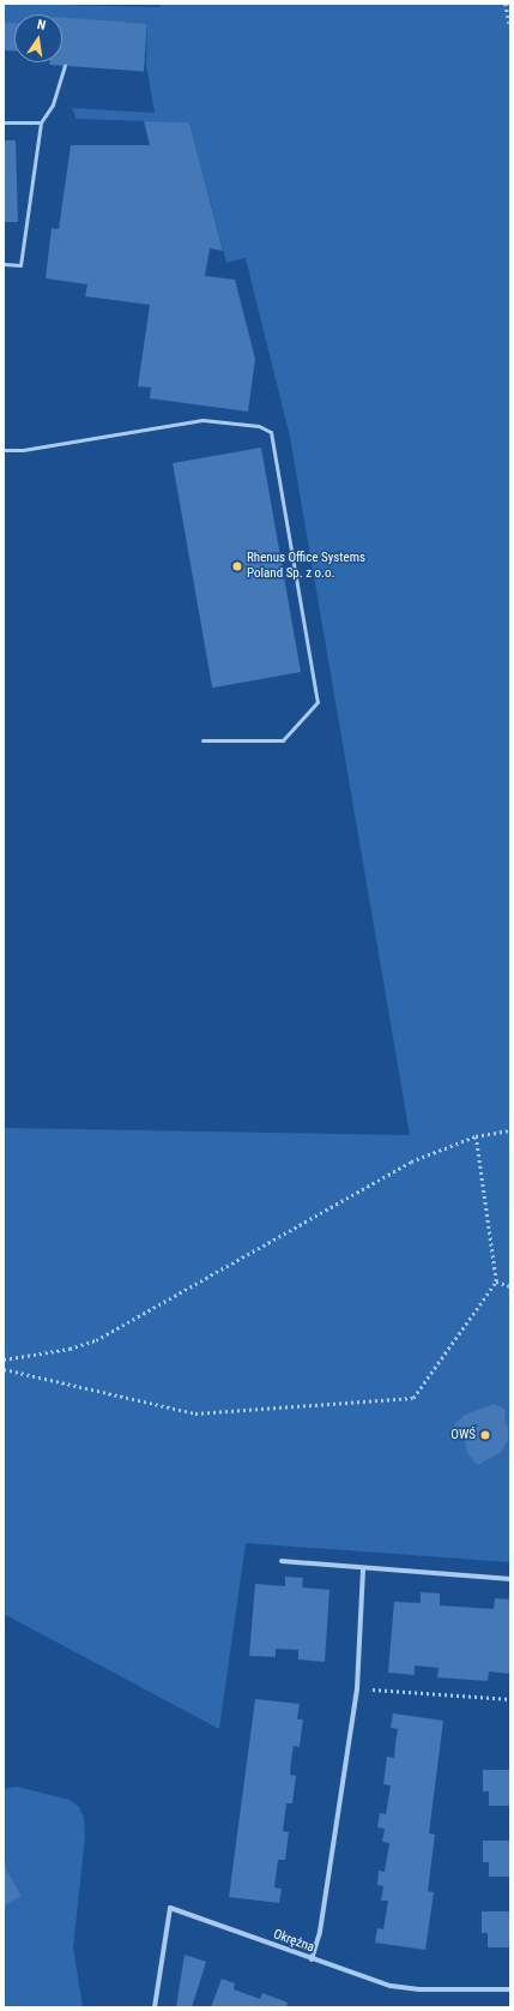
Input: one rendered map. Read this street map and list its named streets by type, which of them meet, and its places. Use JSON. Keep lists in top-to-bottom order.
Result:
{
  "streets": {
    "street": ["Okrężna"]
  },
  "places": ["Rhenus Office Systems Poland Sp. z o.o.", "OWŚ"],
  "north": "top"
}
